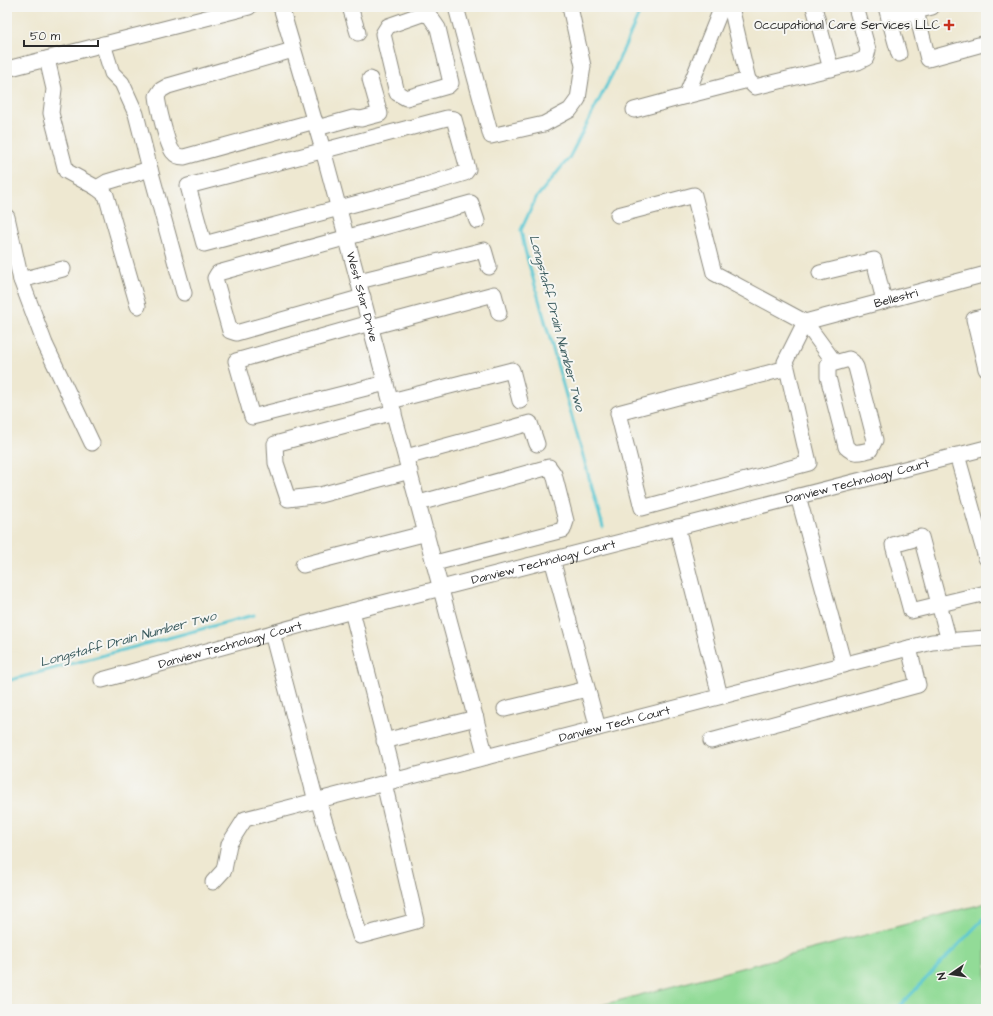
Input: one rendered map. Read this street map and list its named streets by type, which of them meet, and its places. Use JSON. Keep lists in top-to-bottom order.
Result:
{
  "streets": {
    "street": [
      "West Star Drive",
      "Bellestri",
      "Danview Technology Court",
      "Danview Tech Court"
    ]
  },
  "crossings": [
    ["West Star Drive", "Danview Technology Court"],
    ["West Star Drive", "Danview Tech Court"]
  ],
  "water": ["Longstaff Drain Number Two"],
  "places": {
    "health": ["Occupational Care Services LLC"]
  },
  "scale_bar": "50 m",
  "north": "left"
}
